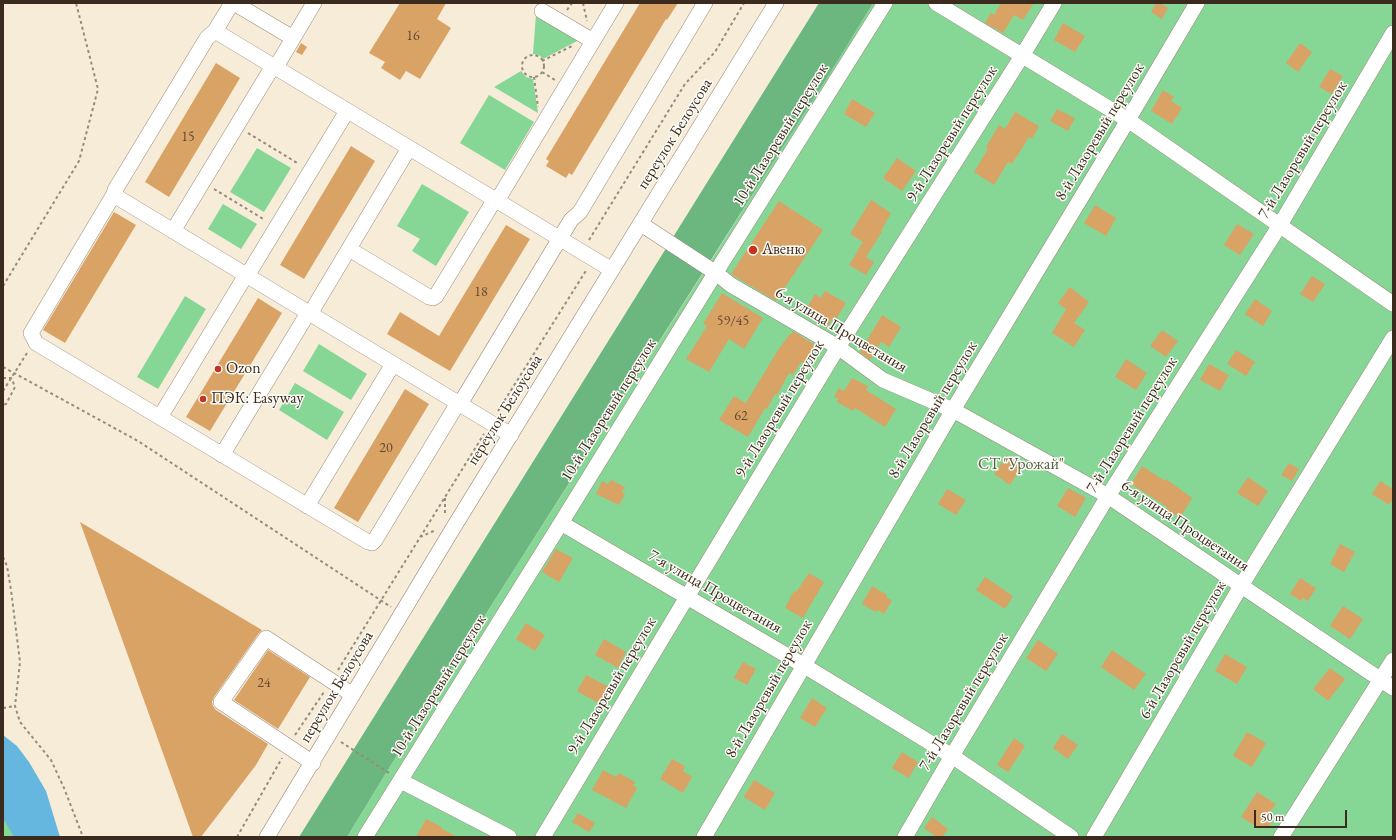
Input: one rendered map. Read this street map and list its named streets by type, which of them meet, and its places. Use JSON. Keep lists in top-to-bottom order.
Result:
{
  "streets": {
    "street": [
      "8-й Лазоревый переулок",
      "переулок Белоусова",
      "9-й Лазоревый переулок",
      "10-й Лазоревый переулок",
      "7-й Лазоревый переулок",
      "6-я улица Процветания",
      "7-я улица Процветания",
      "6-й Лазоревый переулок"
    ]
  },
  "crossings": [
    ["8-й Лазоревый переулок", "6-я улица Процветания"],
    ["8-й Лазоревый переулок", "7-я улица Процветания"],
    ["переулок Белоусова", "6-я улица Процветания"],
    ["9-й Лазоревый переулок", "6-я улица Процветания"],
    ["9-й Лазоревый переулок", "7-я улица Процветания"],
    ["10-й Лазоревый переулок", "6-я улица Процветания"],
    ["10-й Лазоревый переулок", "7-я улица Процветания"],
    ["7-й Лазоревый переулок", "6-я улица Процветания"],
    ["7-й Лазоревый переулок", "7-я улица Процветания"],
    ["6-я улица Процветания", "6-й Лазоревый переулок"]
  ],
  "parks": ["СТ \"Урожай\""],
  "places": ["Авеню", "Ozon", "ПЭК: Easyway"],
  "house_numbers": [
    "16",
    "15",
    "18",
    "59/45",
    "62",
    "20",
    "24"
  ],
  "scale_bar": "50 m"
}
